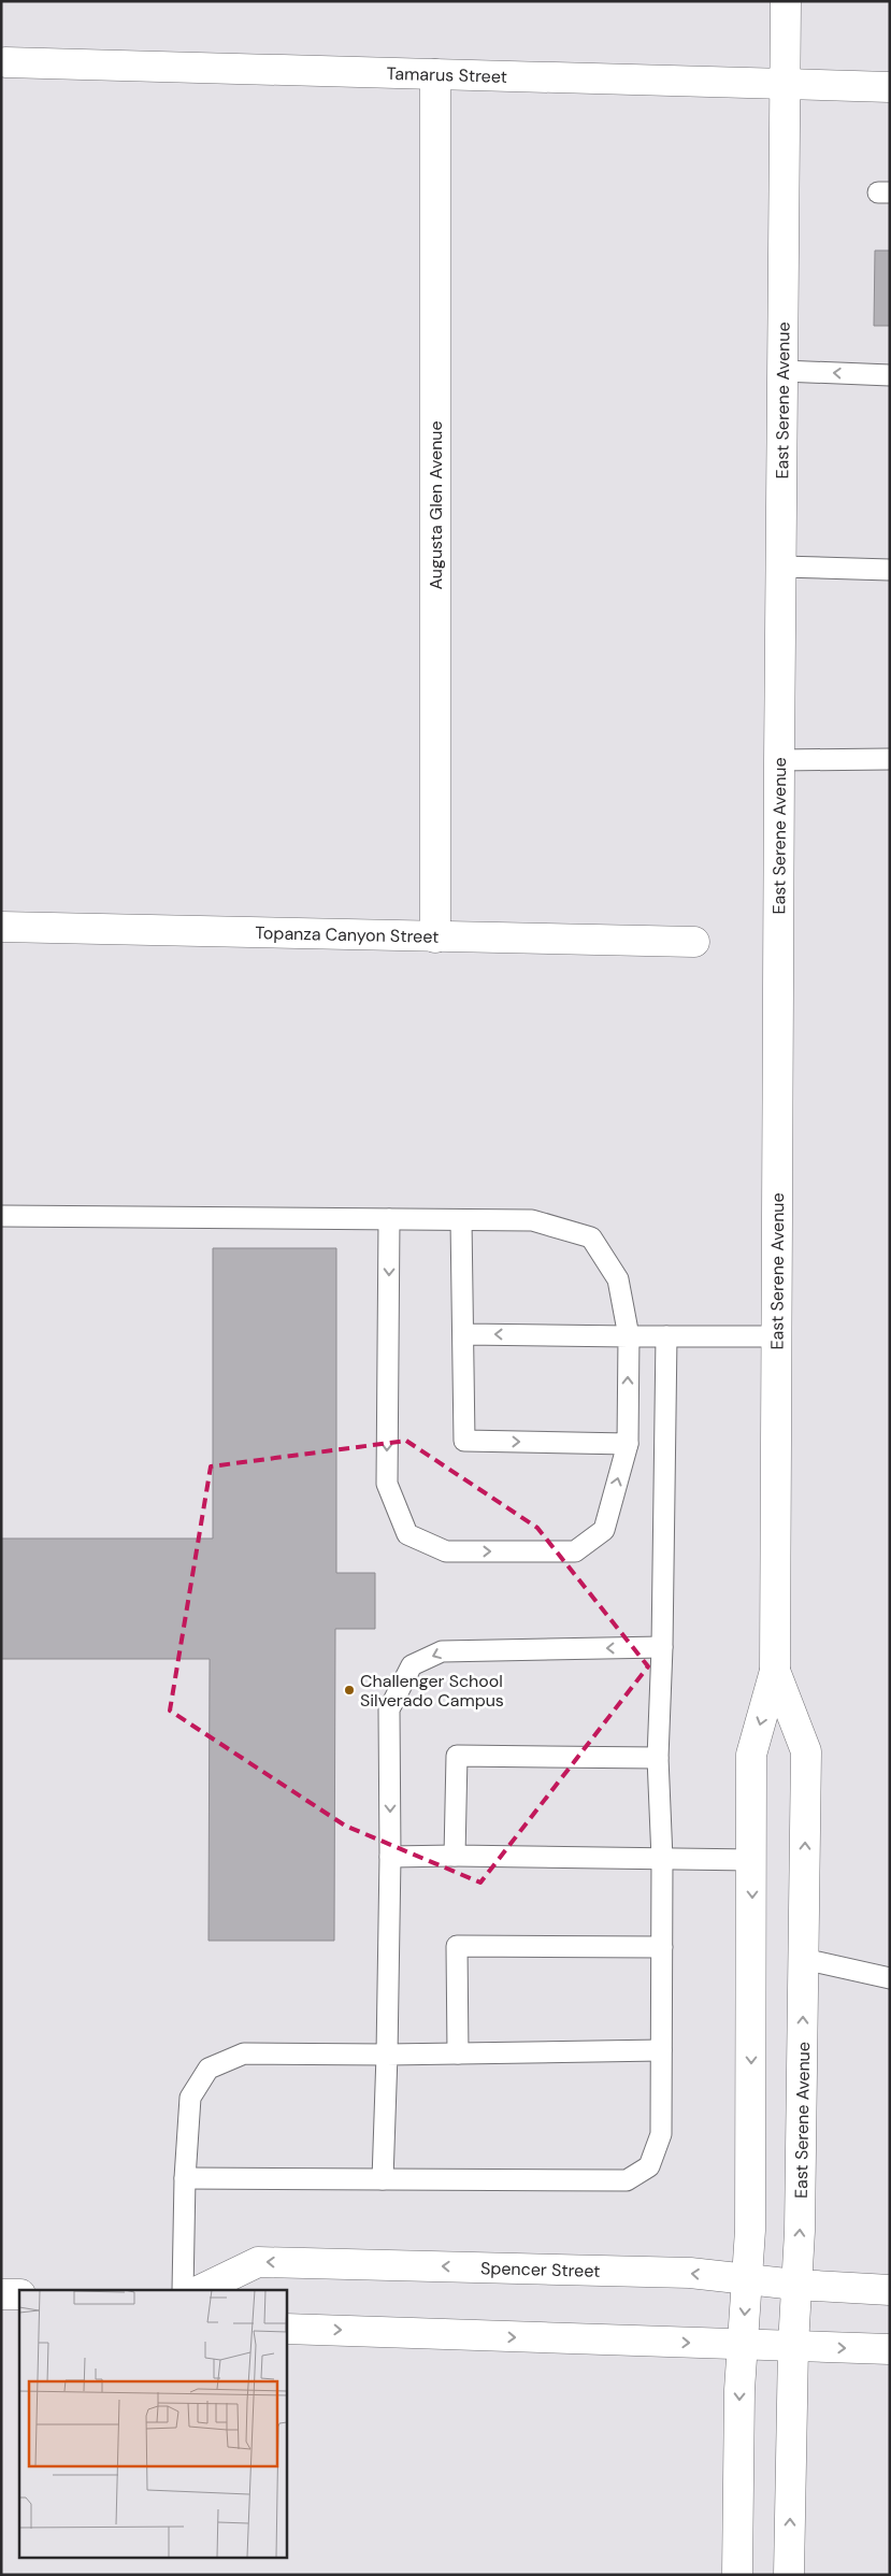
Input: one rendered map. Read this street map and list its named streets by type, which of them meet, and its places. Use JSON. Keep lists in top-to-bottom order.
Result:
{
  "streets": {
    "main road": [
      "Tamarus Street",
      "East Serene Avenue",
      "Augusta Glen Avenue",
      "Topanza Canyon Street",
      "Spencer Street"
    ]
  },
  "crossings": [
    ["Tamarus Street", "East Serene Avenue"],
    ["Tamarus Street", "Augusta Glen Avenue"],
    ["East Serene Avenue", "Spencer Street"],
    ["Augusta Glen Avenue", "Topanza Canyon Street"]
  ],
  "places": ["Challenger School Silverado Campus"]
}
